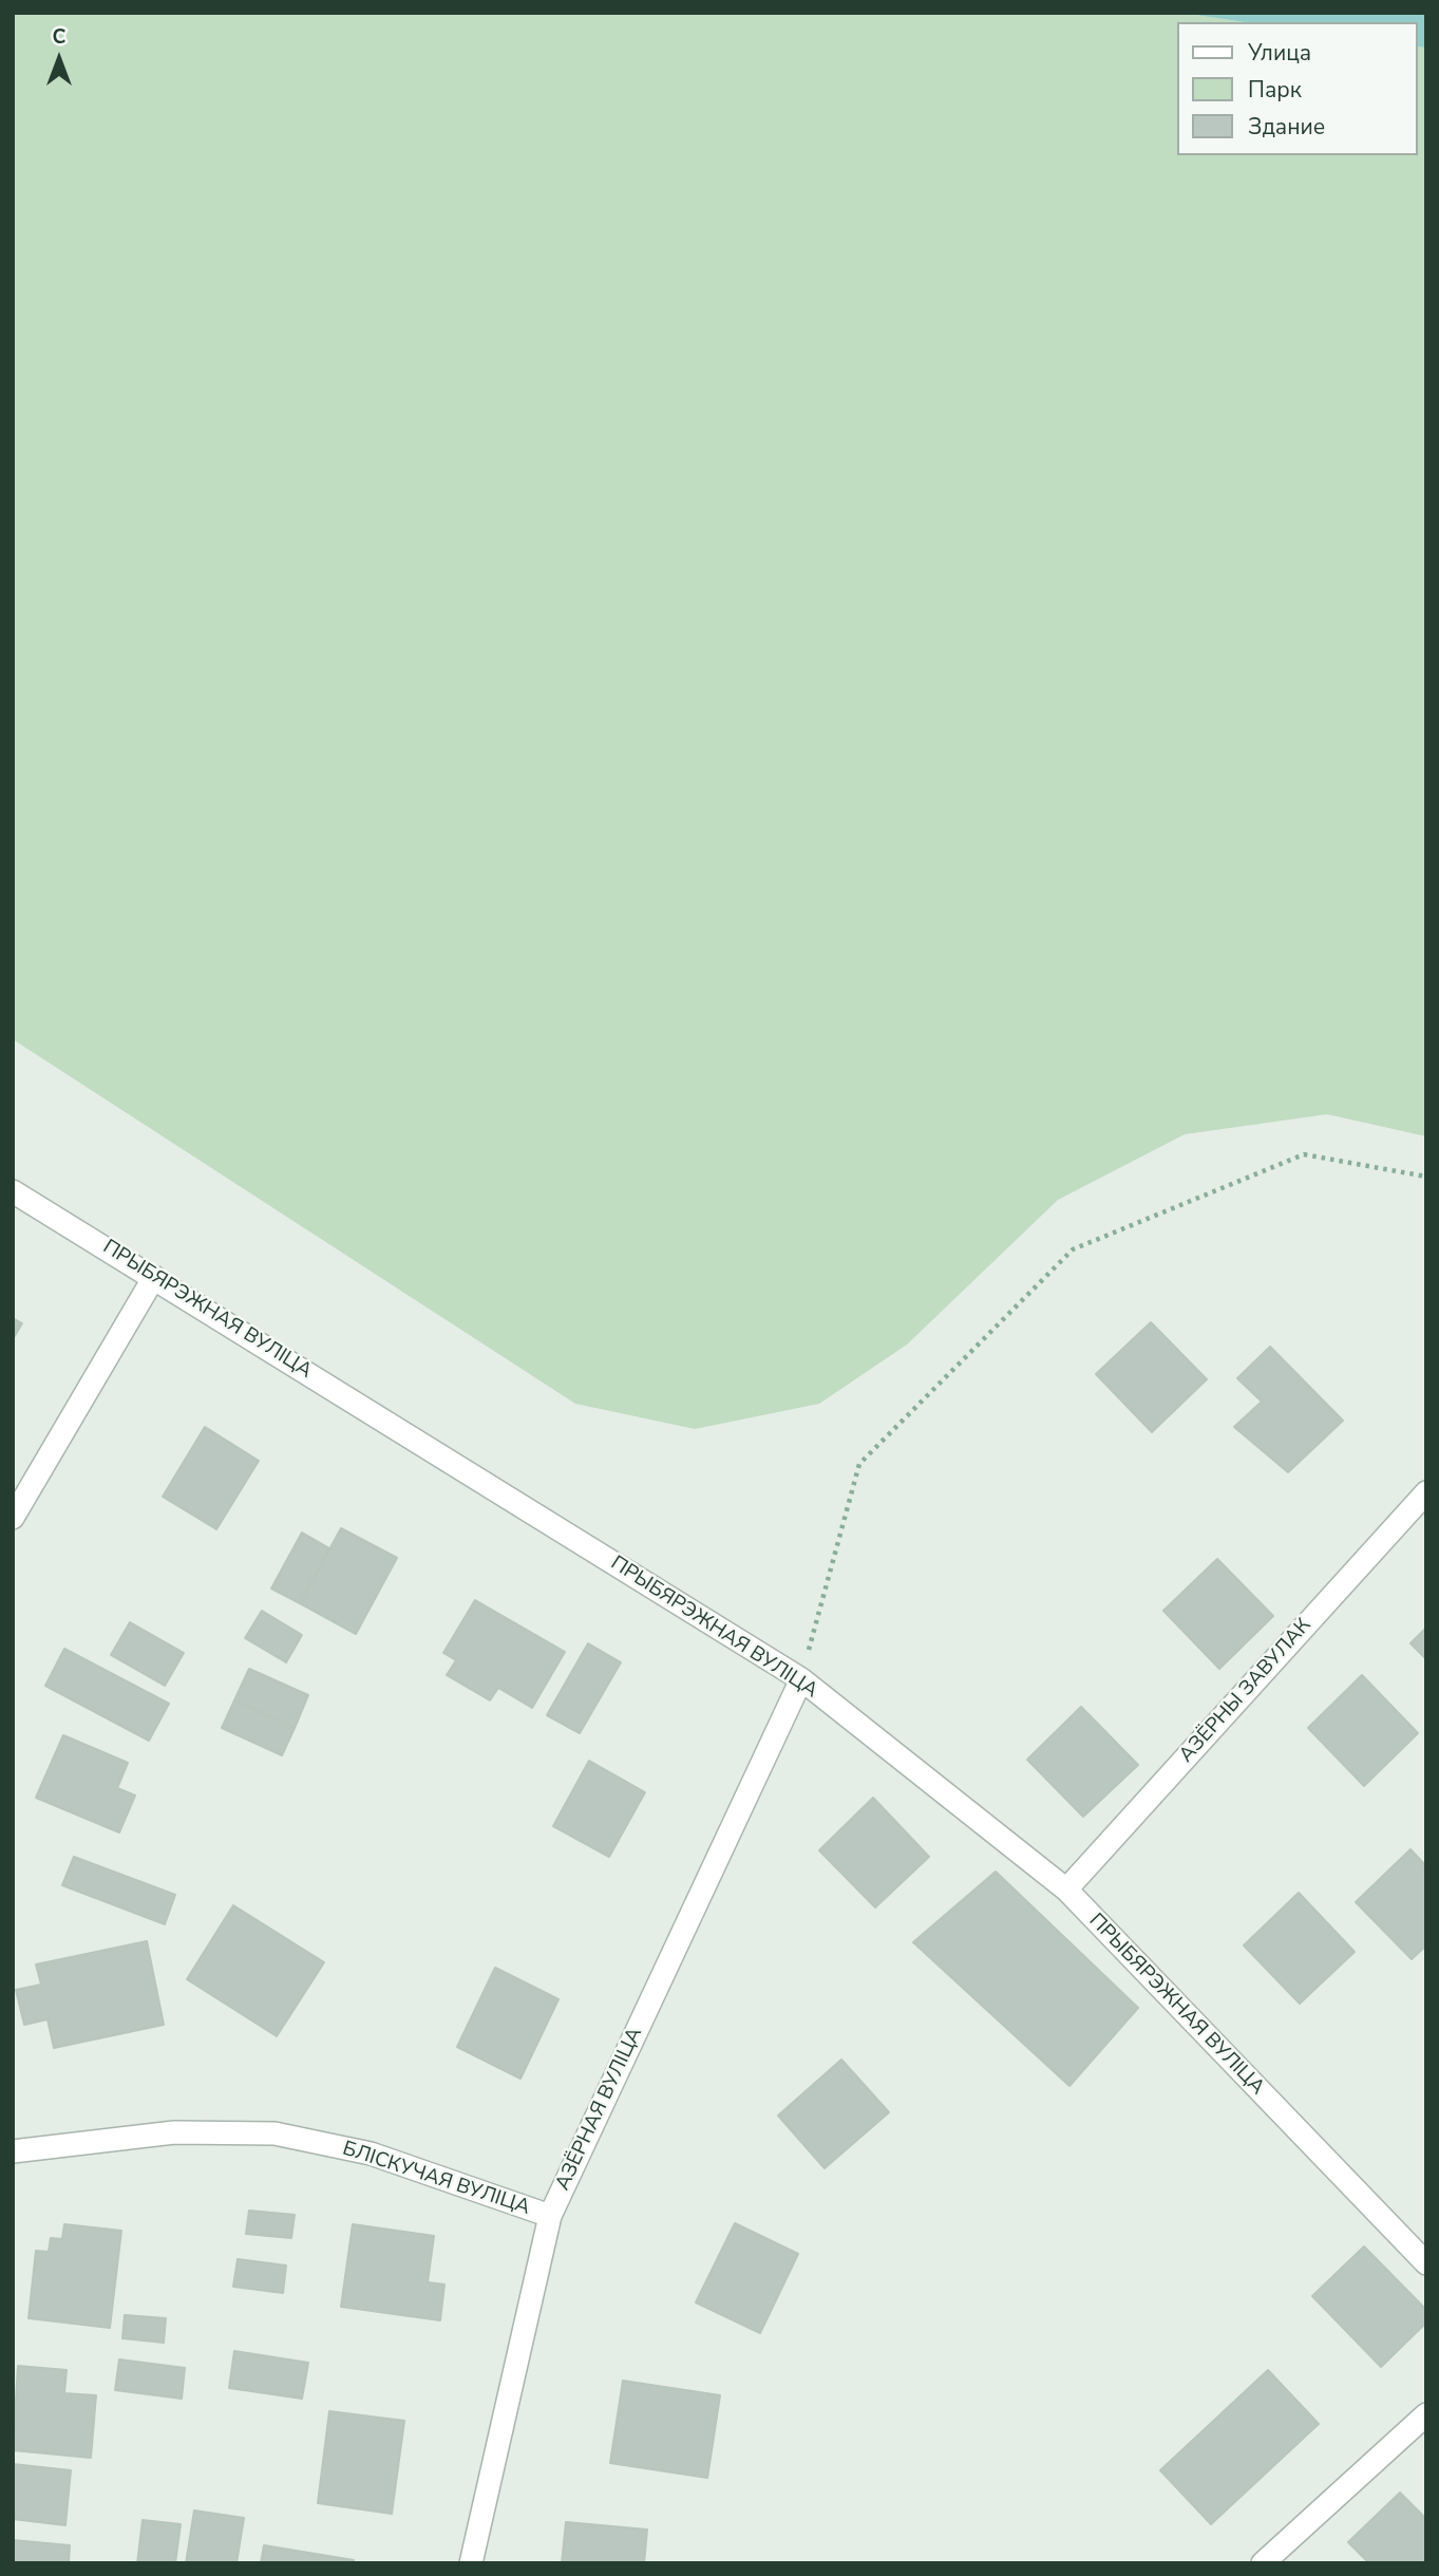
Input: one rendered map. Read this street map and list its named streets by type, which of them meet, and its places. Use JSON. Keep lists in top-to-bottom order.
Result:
{
  "streets": {
    "street": [
      "ПРЫБЯРЭЖНАЯ ВУЛІЦА",
      "АЗЁРНЫ ЗАВУЛАК",
      "АЗЁРНАЯ ВУЛІЦА",
      "БЛІСКУЧАЯ ВУЛІЦА"
    ]
  },
  "crossings": [
    ["ПРЫБЯРЭЖНАЯ ВУЛІЦА", "АЗЁРНЫ ЗАВУЛАК"],
    ["ПРЫБЯРЭЖНАЯ ВУЛІЦА", "АЗЁРНАЯ ВУЛІЦА"],
    ["АЗЁРНАЯ ВУЛІЦА", "БЛІСКУЧАЯ ВУЛІЦА"]
  ],
  "legend": ["Улица", "Парк", "Здание"],
  "north": "top"
}
